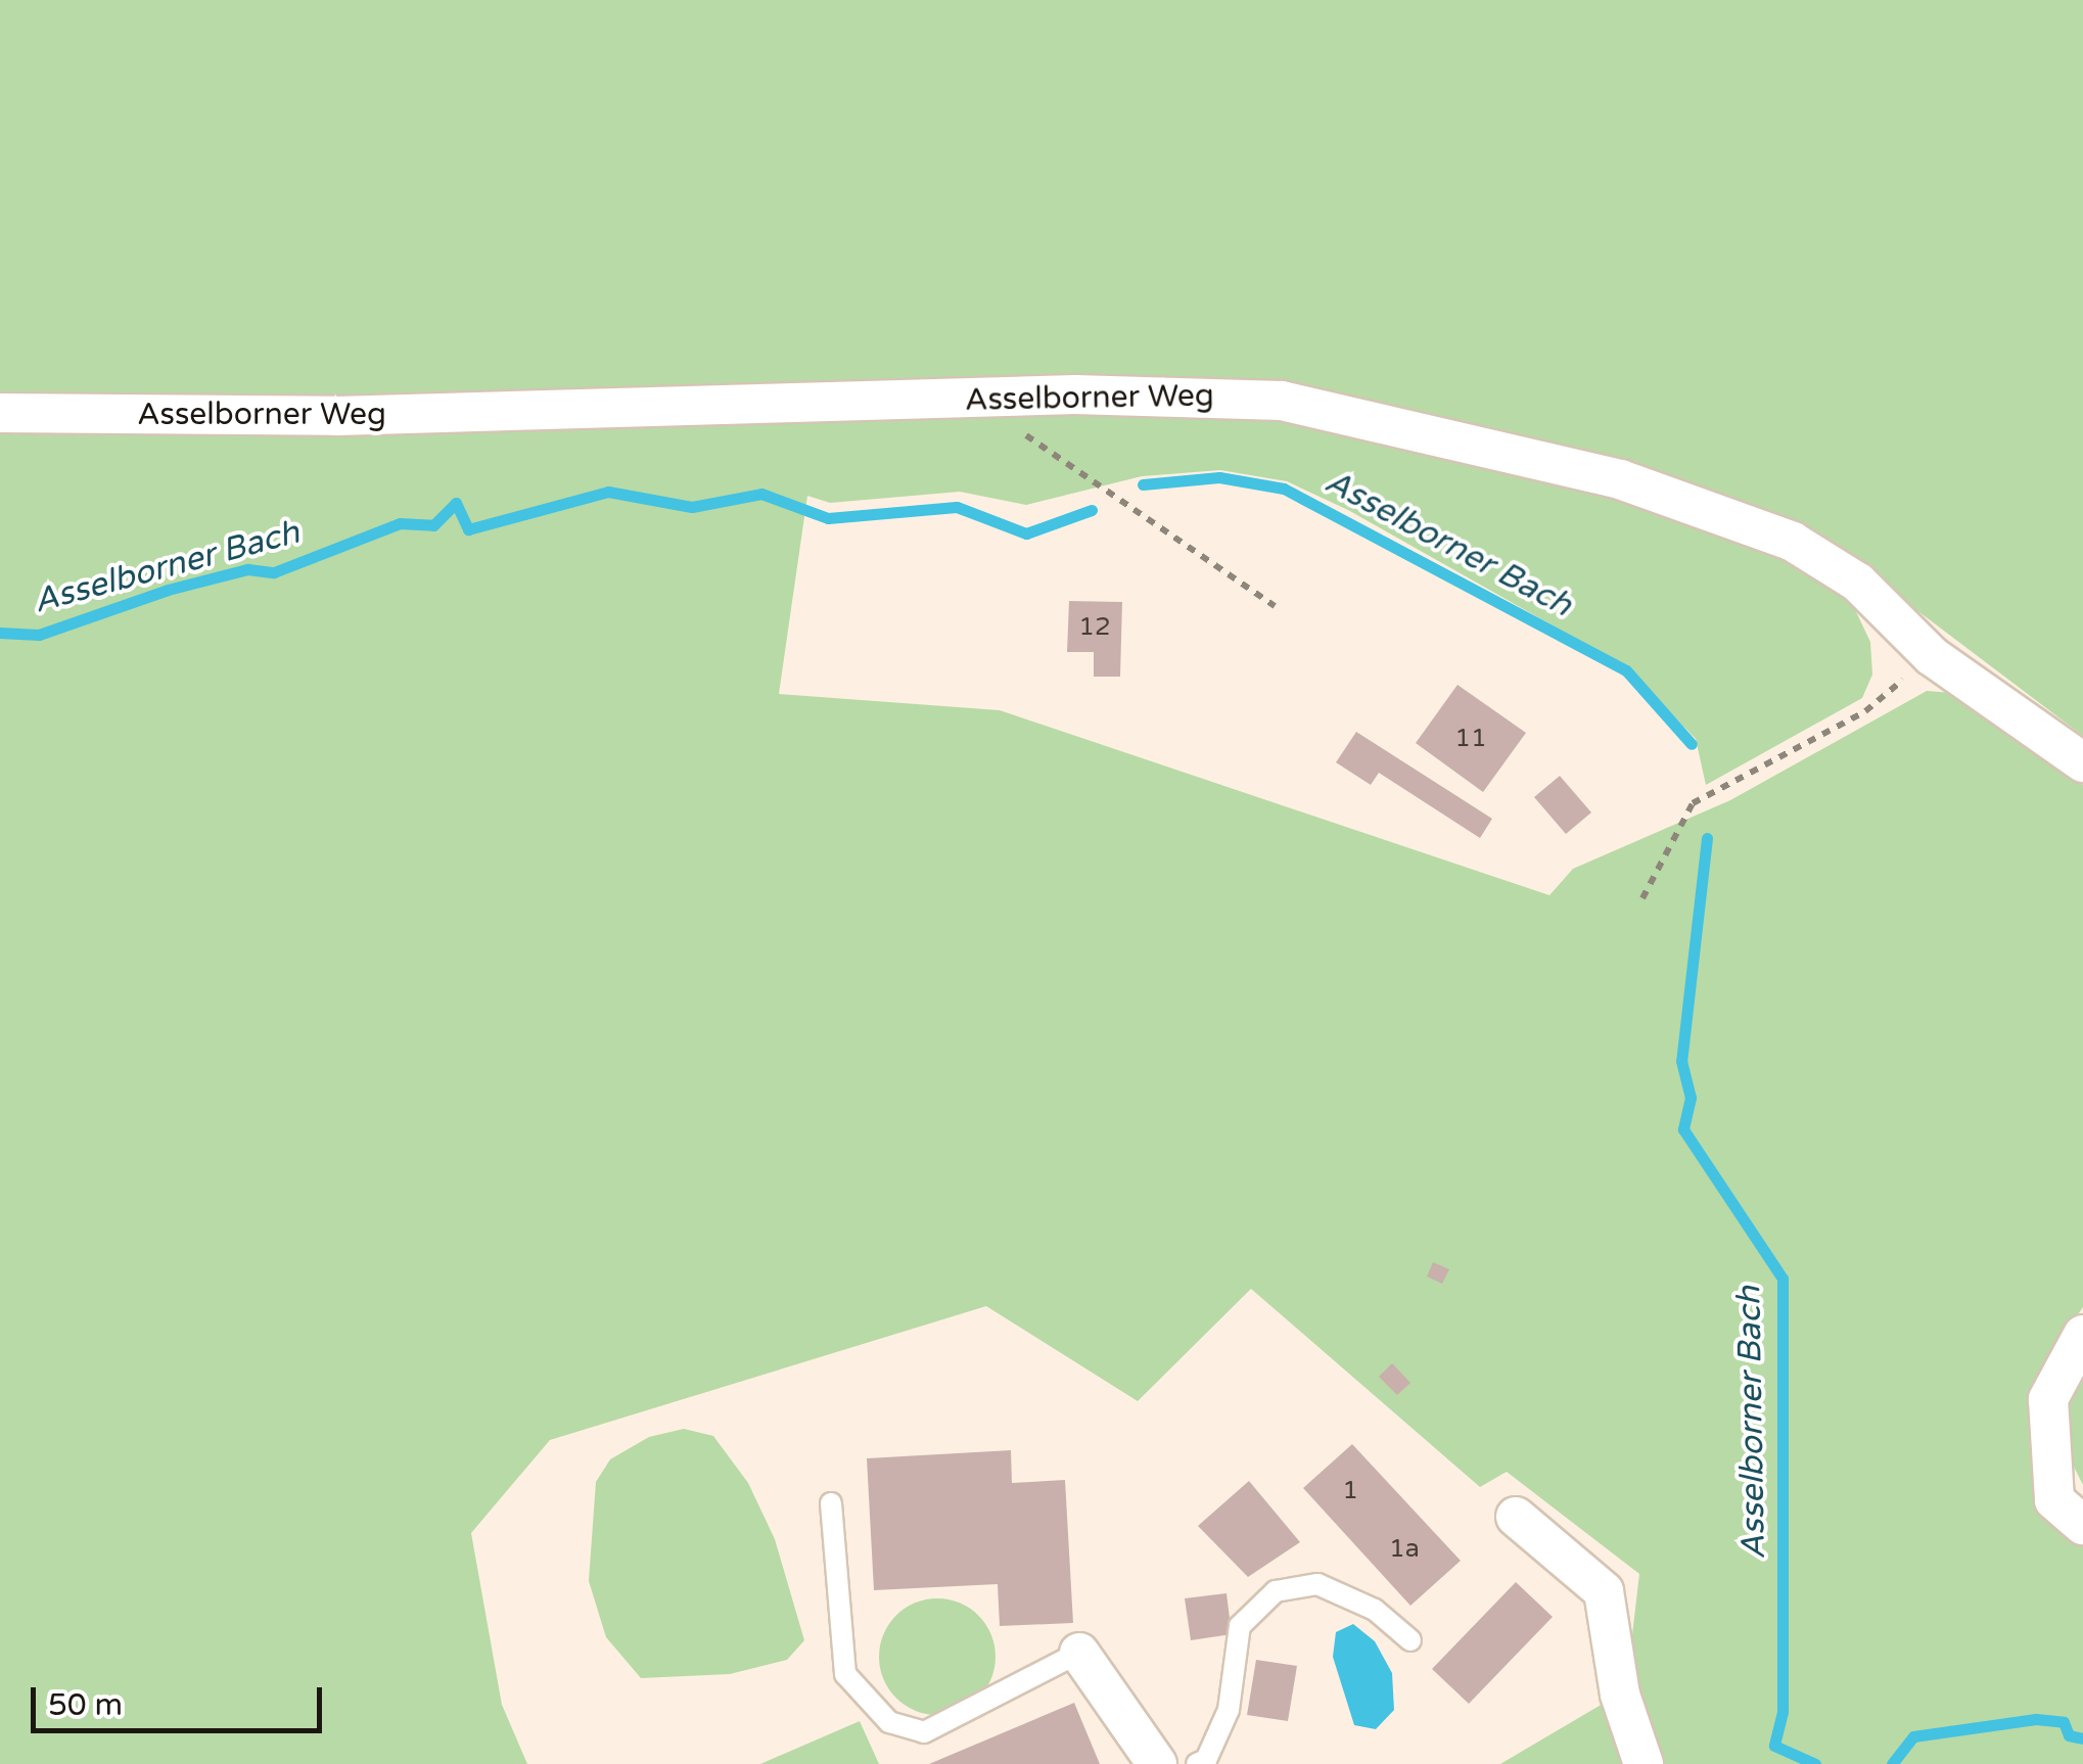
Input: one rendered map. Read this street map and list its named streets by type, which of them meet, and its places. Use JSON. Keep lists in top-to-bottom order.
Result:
{
  "streets": {
    "street": ["Asselborner Weg"]
  },
  "water": ["Asselborner Bach"],
  "house_numbers": [
    "12",
    "11",
    "1",
    "1a"
  ],
  "scale_bar": "50 m"
}
